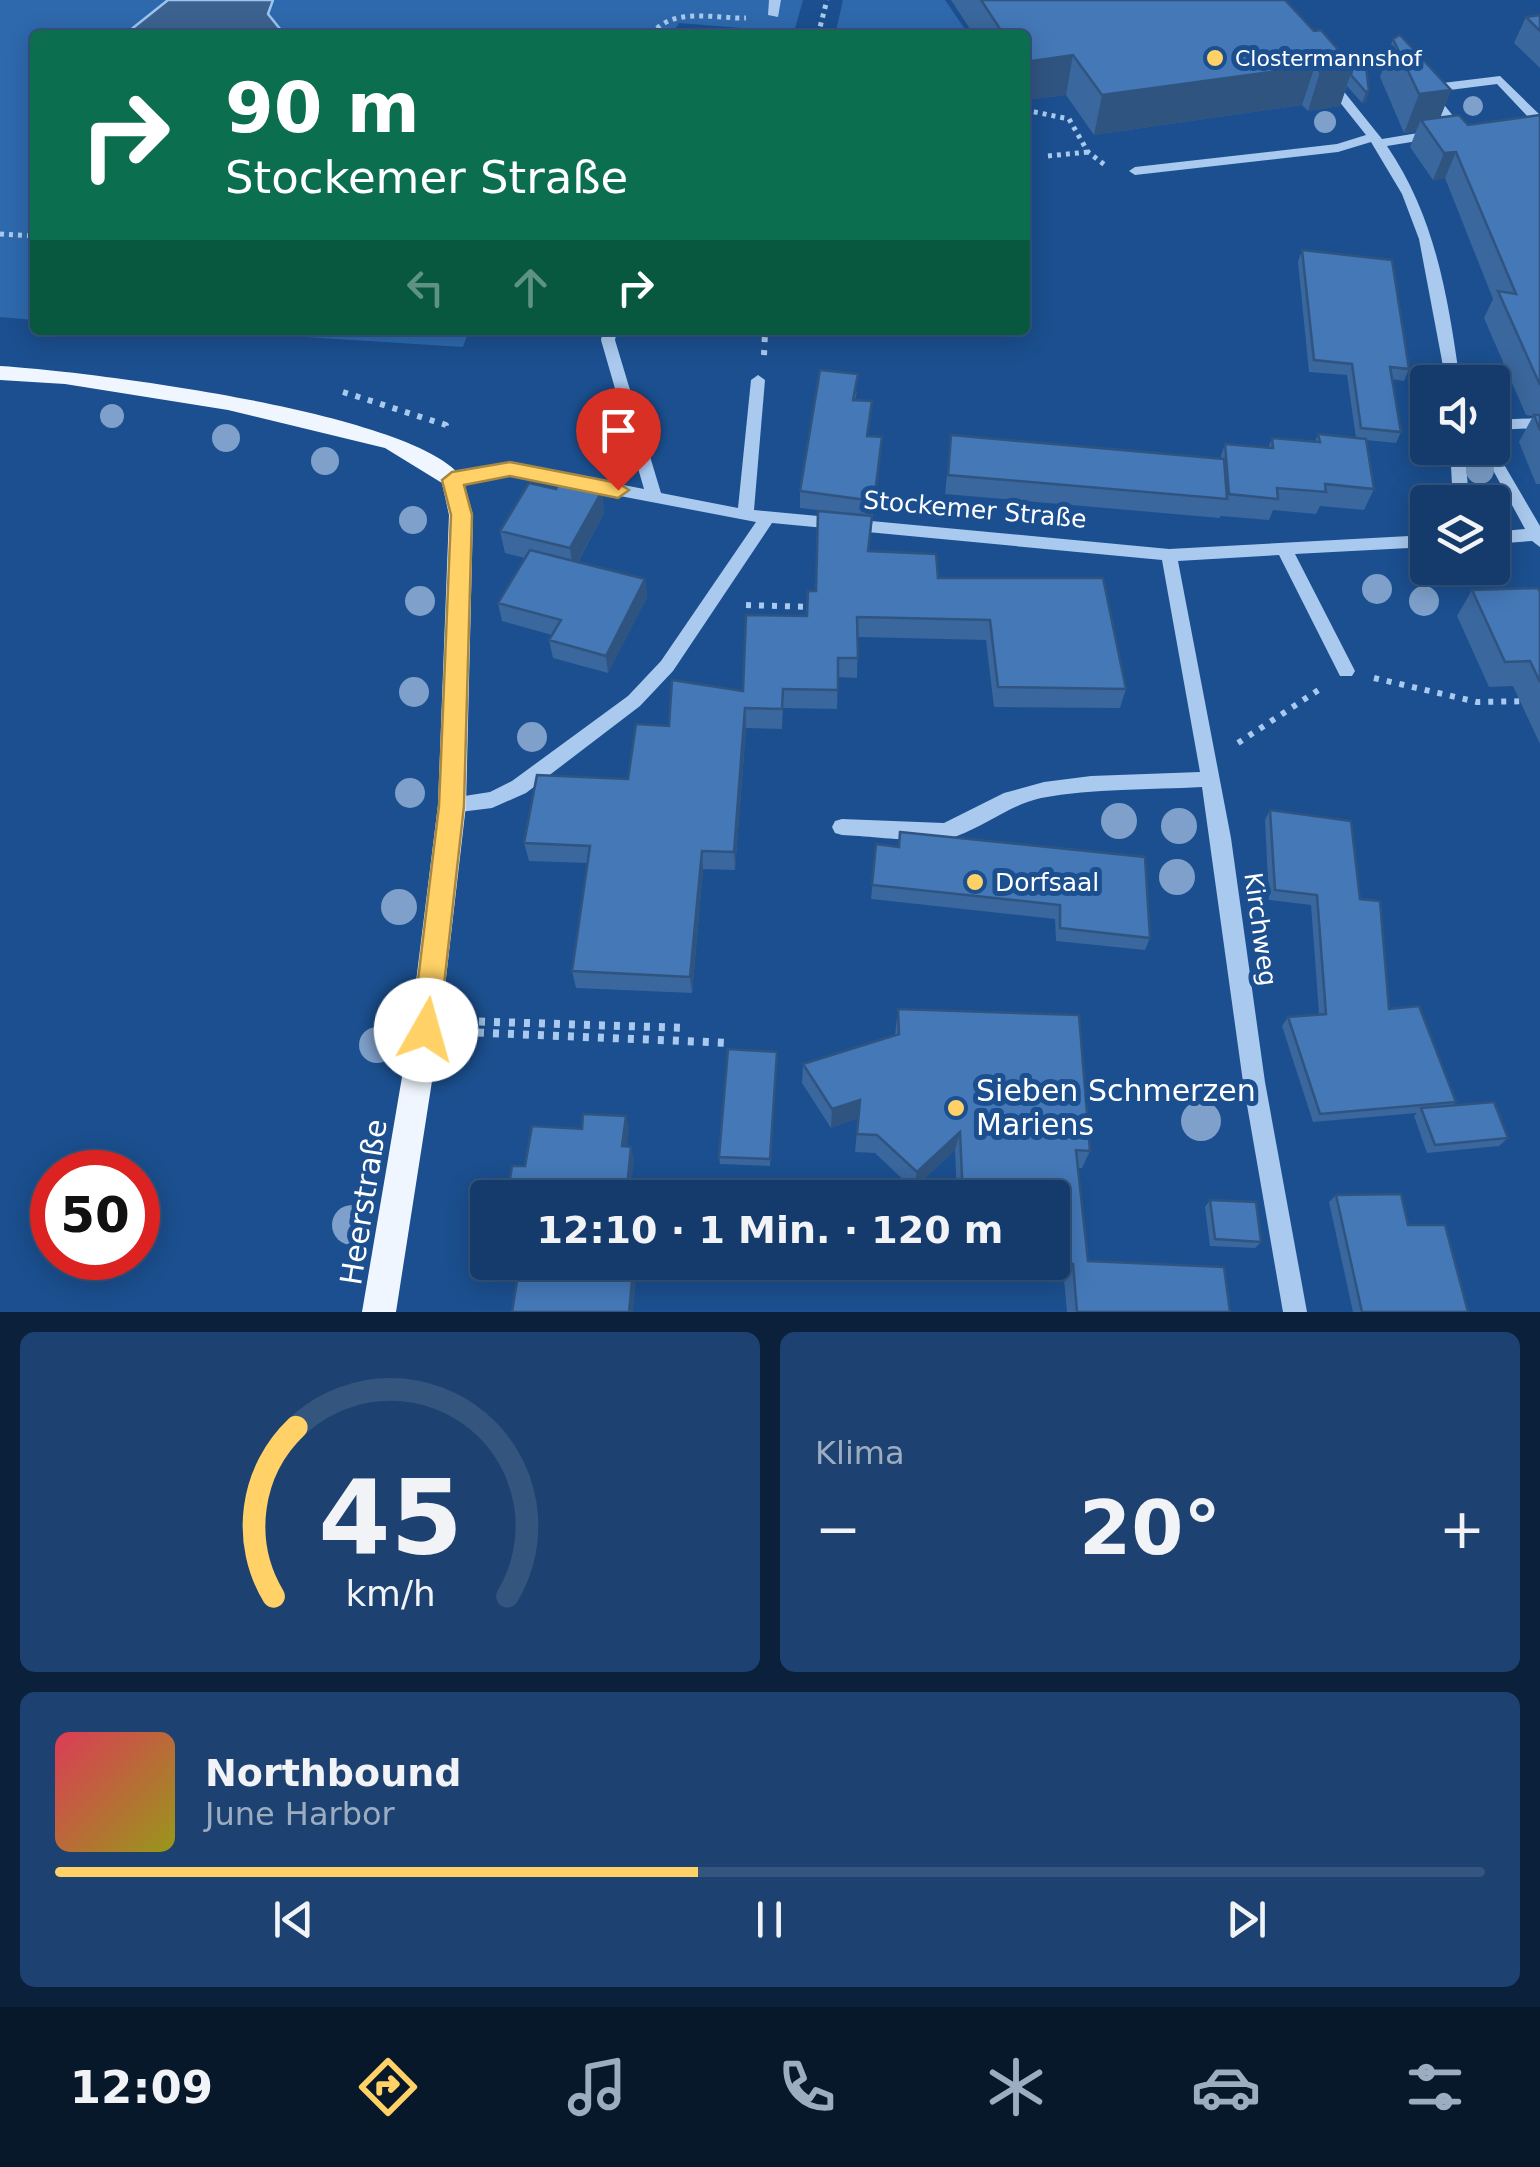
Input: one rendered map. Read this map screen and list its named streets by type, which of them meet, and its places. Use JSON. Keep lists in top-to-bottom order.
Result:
{
  "streets": {
    "main road": ["Heerstraße"],
    "street": ["Stockemer Straße", "Kirchweg"]
  },
  "crossings": [
    ["Stockemer Straße", "Kirchweg"],
    ["Stockemer Straße", "Heerstraße"]
  ],
  "places": ["Clostermannshof", "Dorfsaal", "Sieben Schmerzen Mariens"],
  "page": {
    "turn": ["90 m", "Stockemer Straße"],
    "limit": "50",
    "trip": "12:10 · 1 Min. · 120 m",
    "tile": "Klima",
    "heat": ["−", "20°", "+"],
    "song": ["Northbound", "June Harbor"],
    "tabs": "12:09",
    "gauge": ["45", "km/h"]
  }
}
